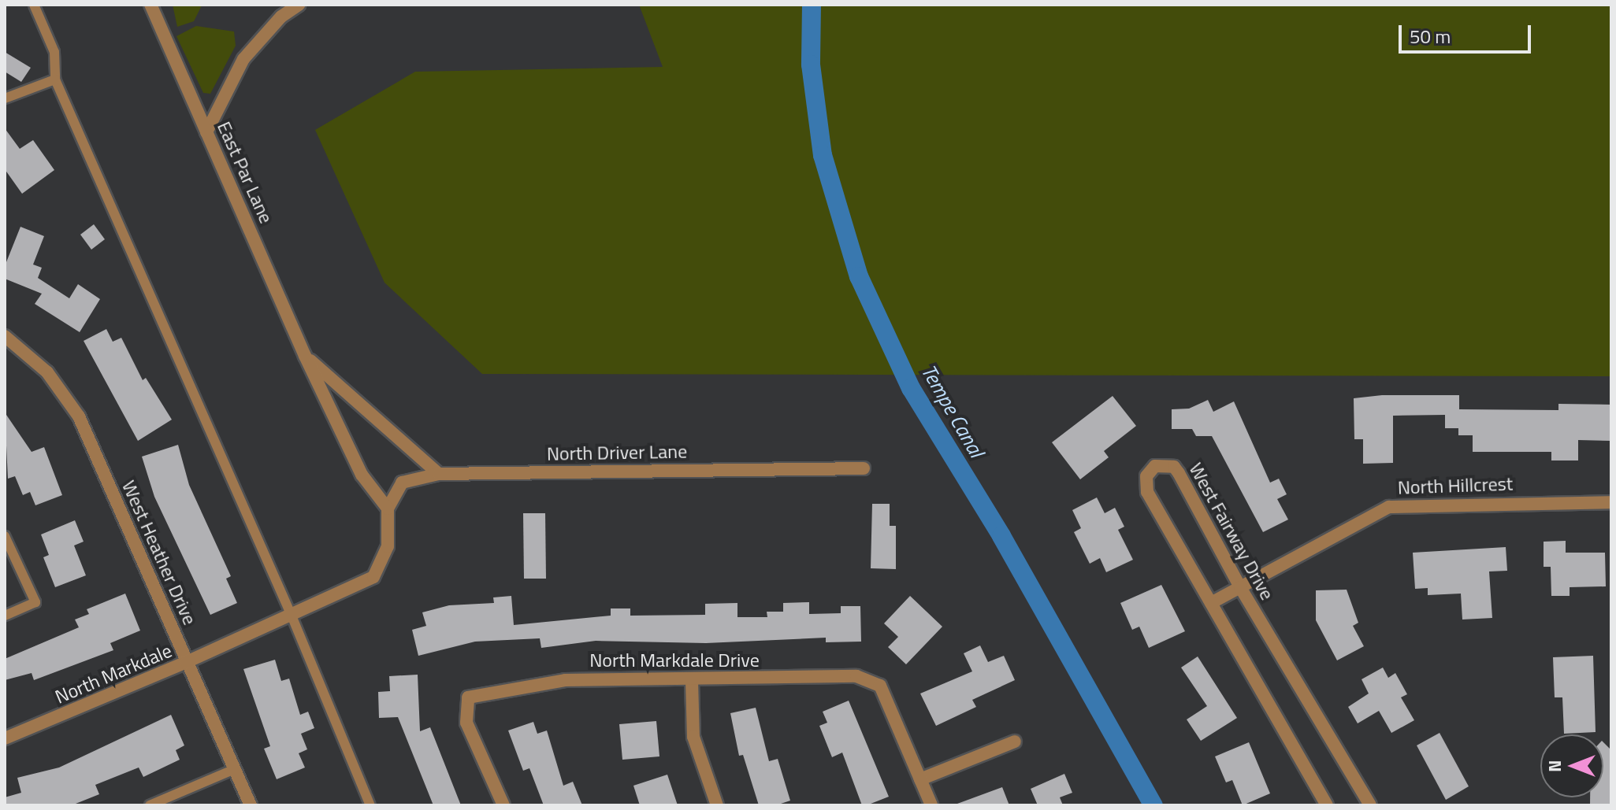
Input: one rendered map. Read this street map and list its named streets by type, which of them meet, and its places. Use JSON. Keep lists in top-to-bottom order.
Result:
{
  "streets": {
    "street": [
      "East Par Lane",
      "North Driver Lane",
      "North Hillcrest",
      "West Fairway Drive",
      "West Heather Drive",
      "North Markdale Drive",
      "North Markdale"
    ]
  },
  "crossings": [
    ["East Par Lane", "North Driver Lane"],
    ["East Par Lane", "North Markdale"],
    ["North Driver Lane", "North Markdale"],
    ["North Hillcrest", "West Fairway Drive"],
    ["West Heather Drive", "North Markdale"]
  ],
  "water": ["Tempe Canal"],
  "scale_bar": "50 m",
  "north": "left"
}
